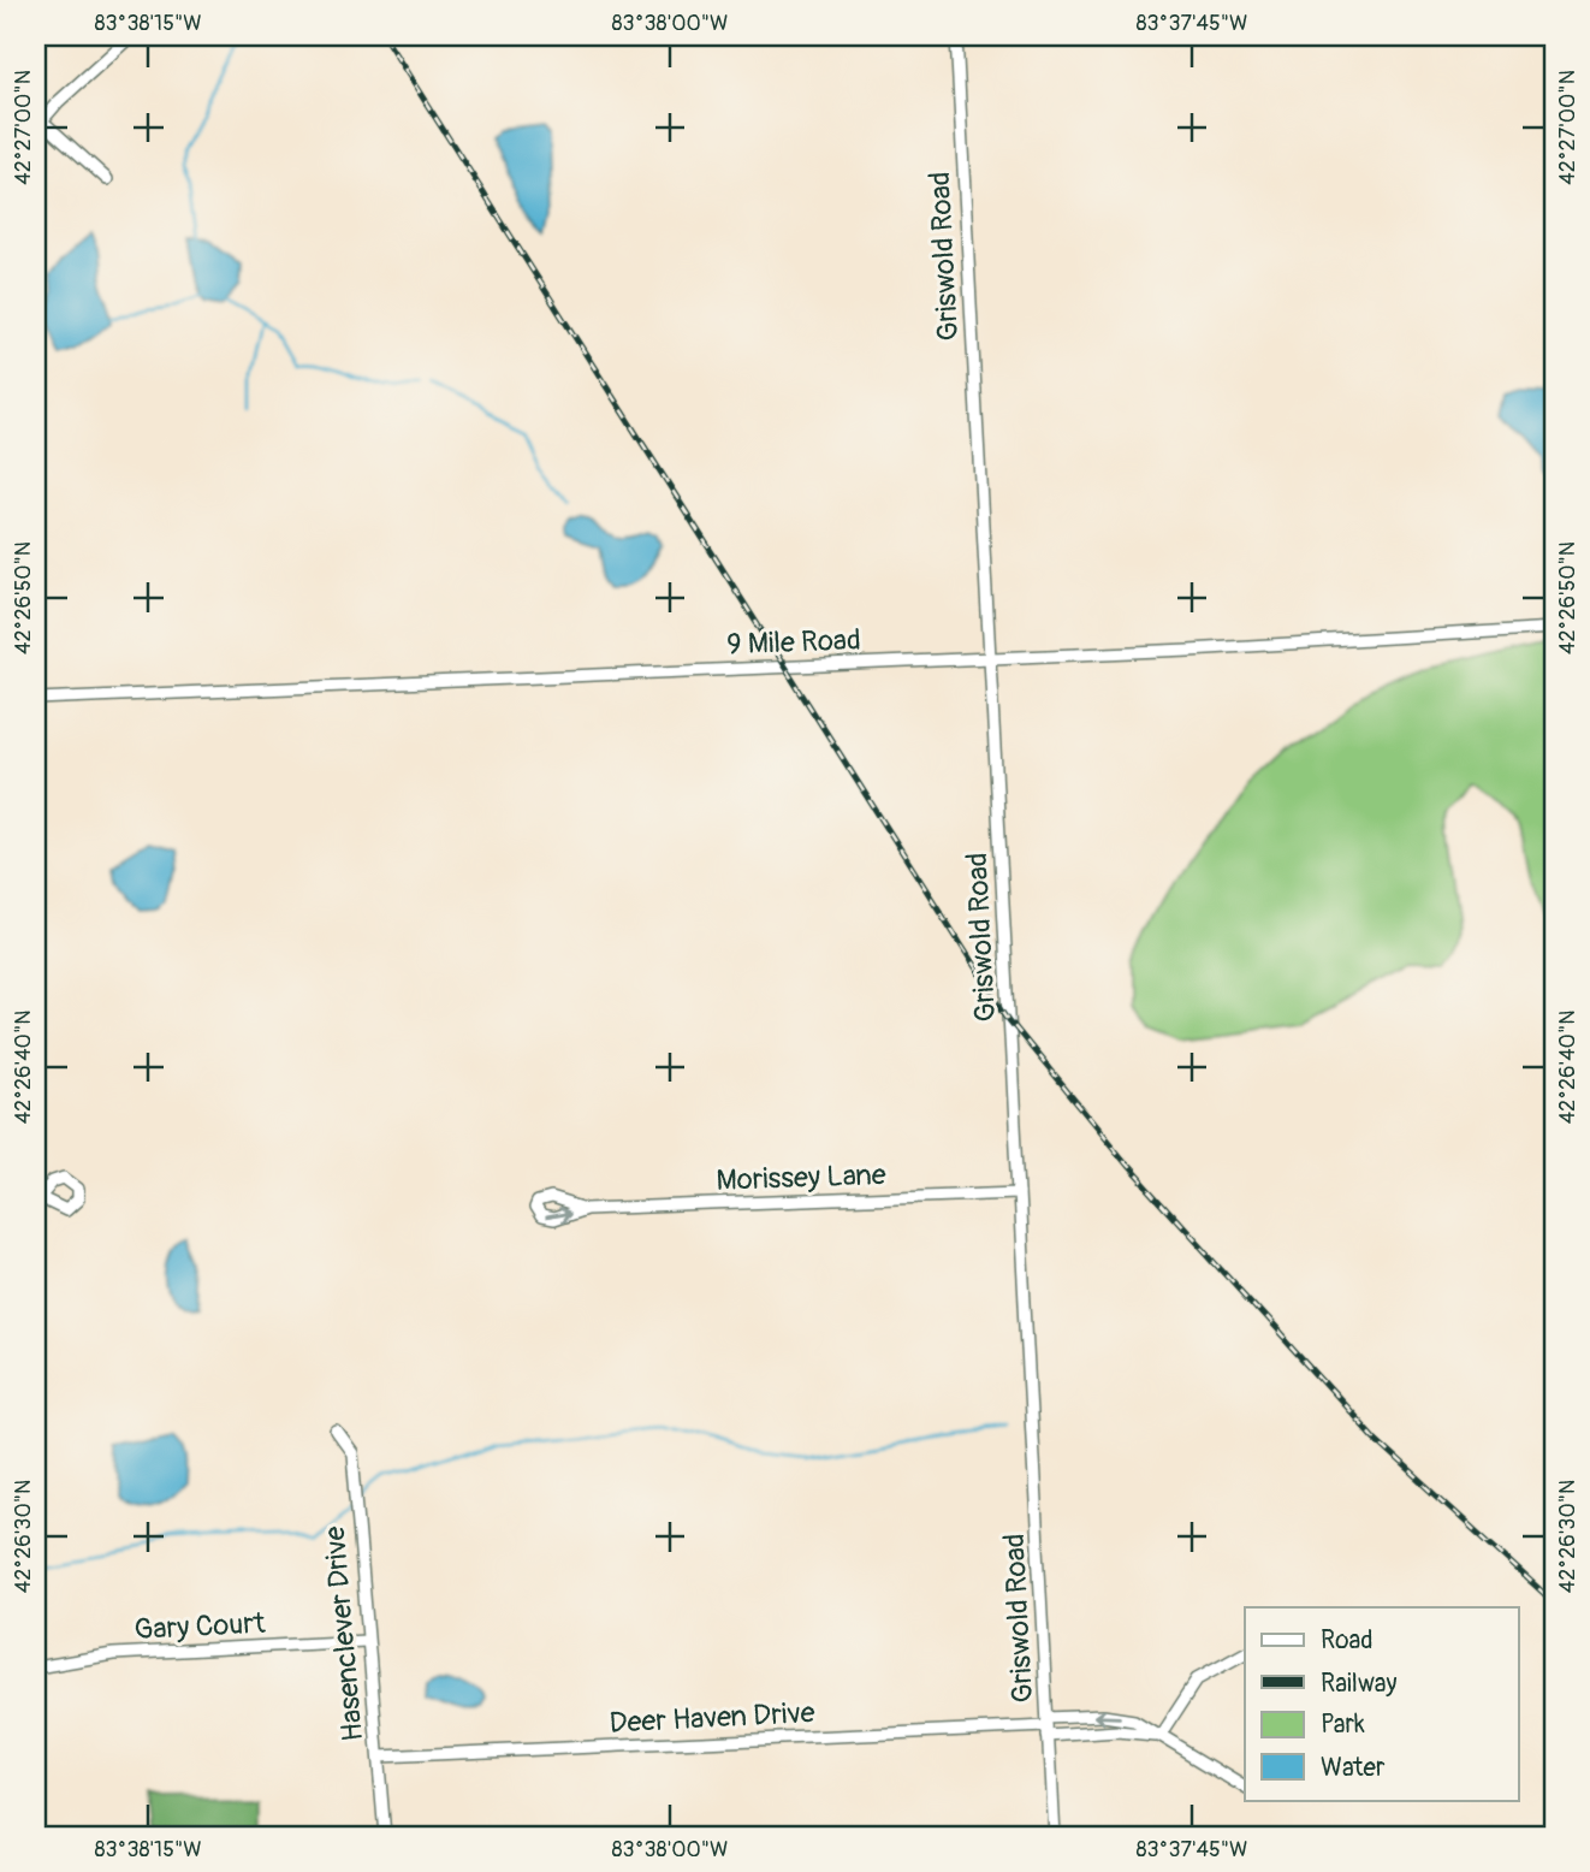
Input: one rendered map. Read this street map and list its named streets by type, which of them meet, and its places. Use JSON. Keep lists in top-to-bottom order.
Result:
{
  "streets": {
    "street": [
      "Griswold Road",
      "9 Mile Road",
      "Morissey Lane",
      "Gary Court",
      "Hasenclever Drive",
      "Deer Haven Drive"
    ]
  },
  "crossings": [
    ["Griswold Road", "9 Mile Road"],
    ["Griswold Road", "Morissey Lane"],
    ["Griswold Road", "Deer Haven Drive"],
    ["Gary Court", "Hasenclever Drive"],
    ["Hasenclever Drive", "Deer Haven Drive"]
  ],
  "legend": [
    "Road",
    "Railway",
    "Park",
    "Water"
  ],
  "coordinates": [
    "83°38'15\"W",
    "83°38'00\"W",
    "83°37'45\"W",
    "42°27'00\"N",
    "42°26'50\"N",
    "42°26'40\"N",
    "42°26'30\"N"
  ]
}
